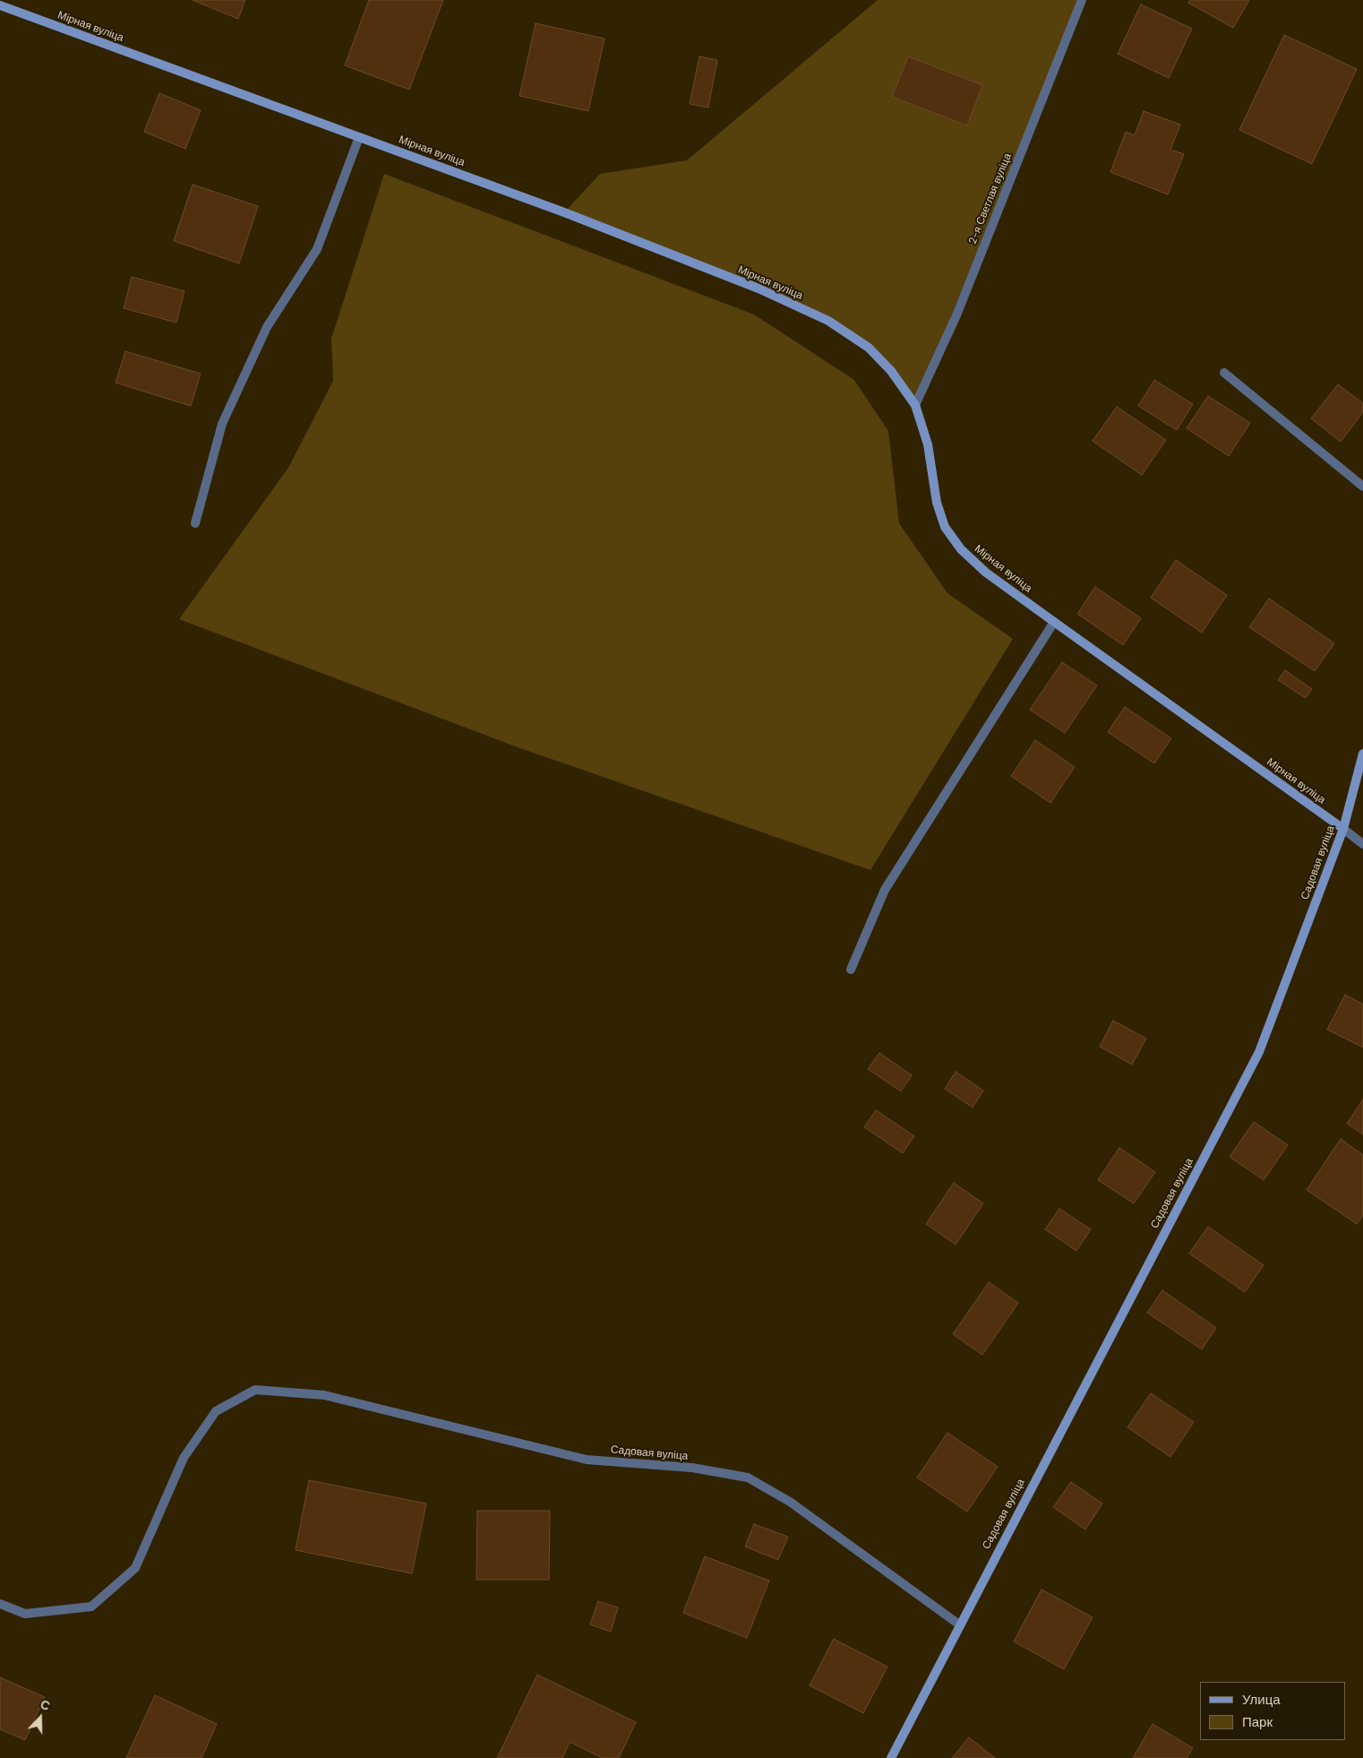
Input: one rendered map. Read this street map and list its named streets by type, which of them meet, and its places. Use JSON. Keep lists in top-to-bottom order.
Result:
{
  "streets": {
    "street": ["Мірная вуліца", "2-я Светлая вуліца", "Садовая вуліца"]
  },
  "crossings": [
    ["Мірная вуліца", "2-я Светлая вуліца"],
    ["Мірная вуліца", "Садовая вуліца"]
  ],
  "legend": ["Улица", "Парк"],
  "north": "top"
}
